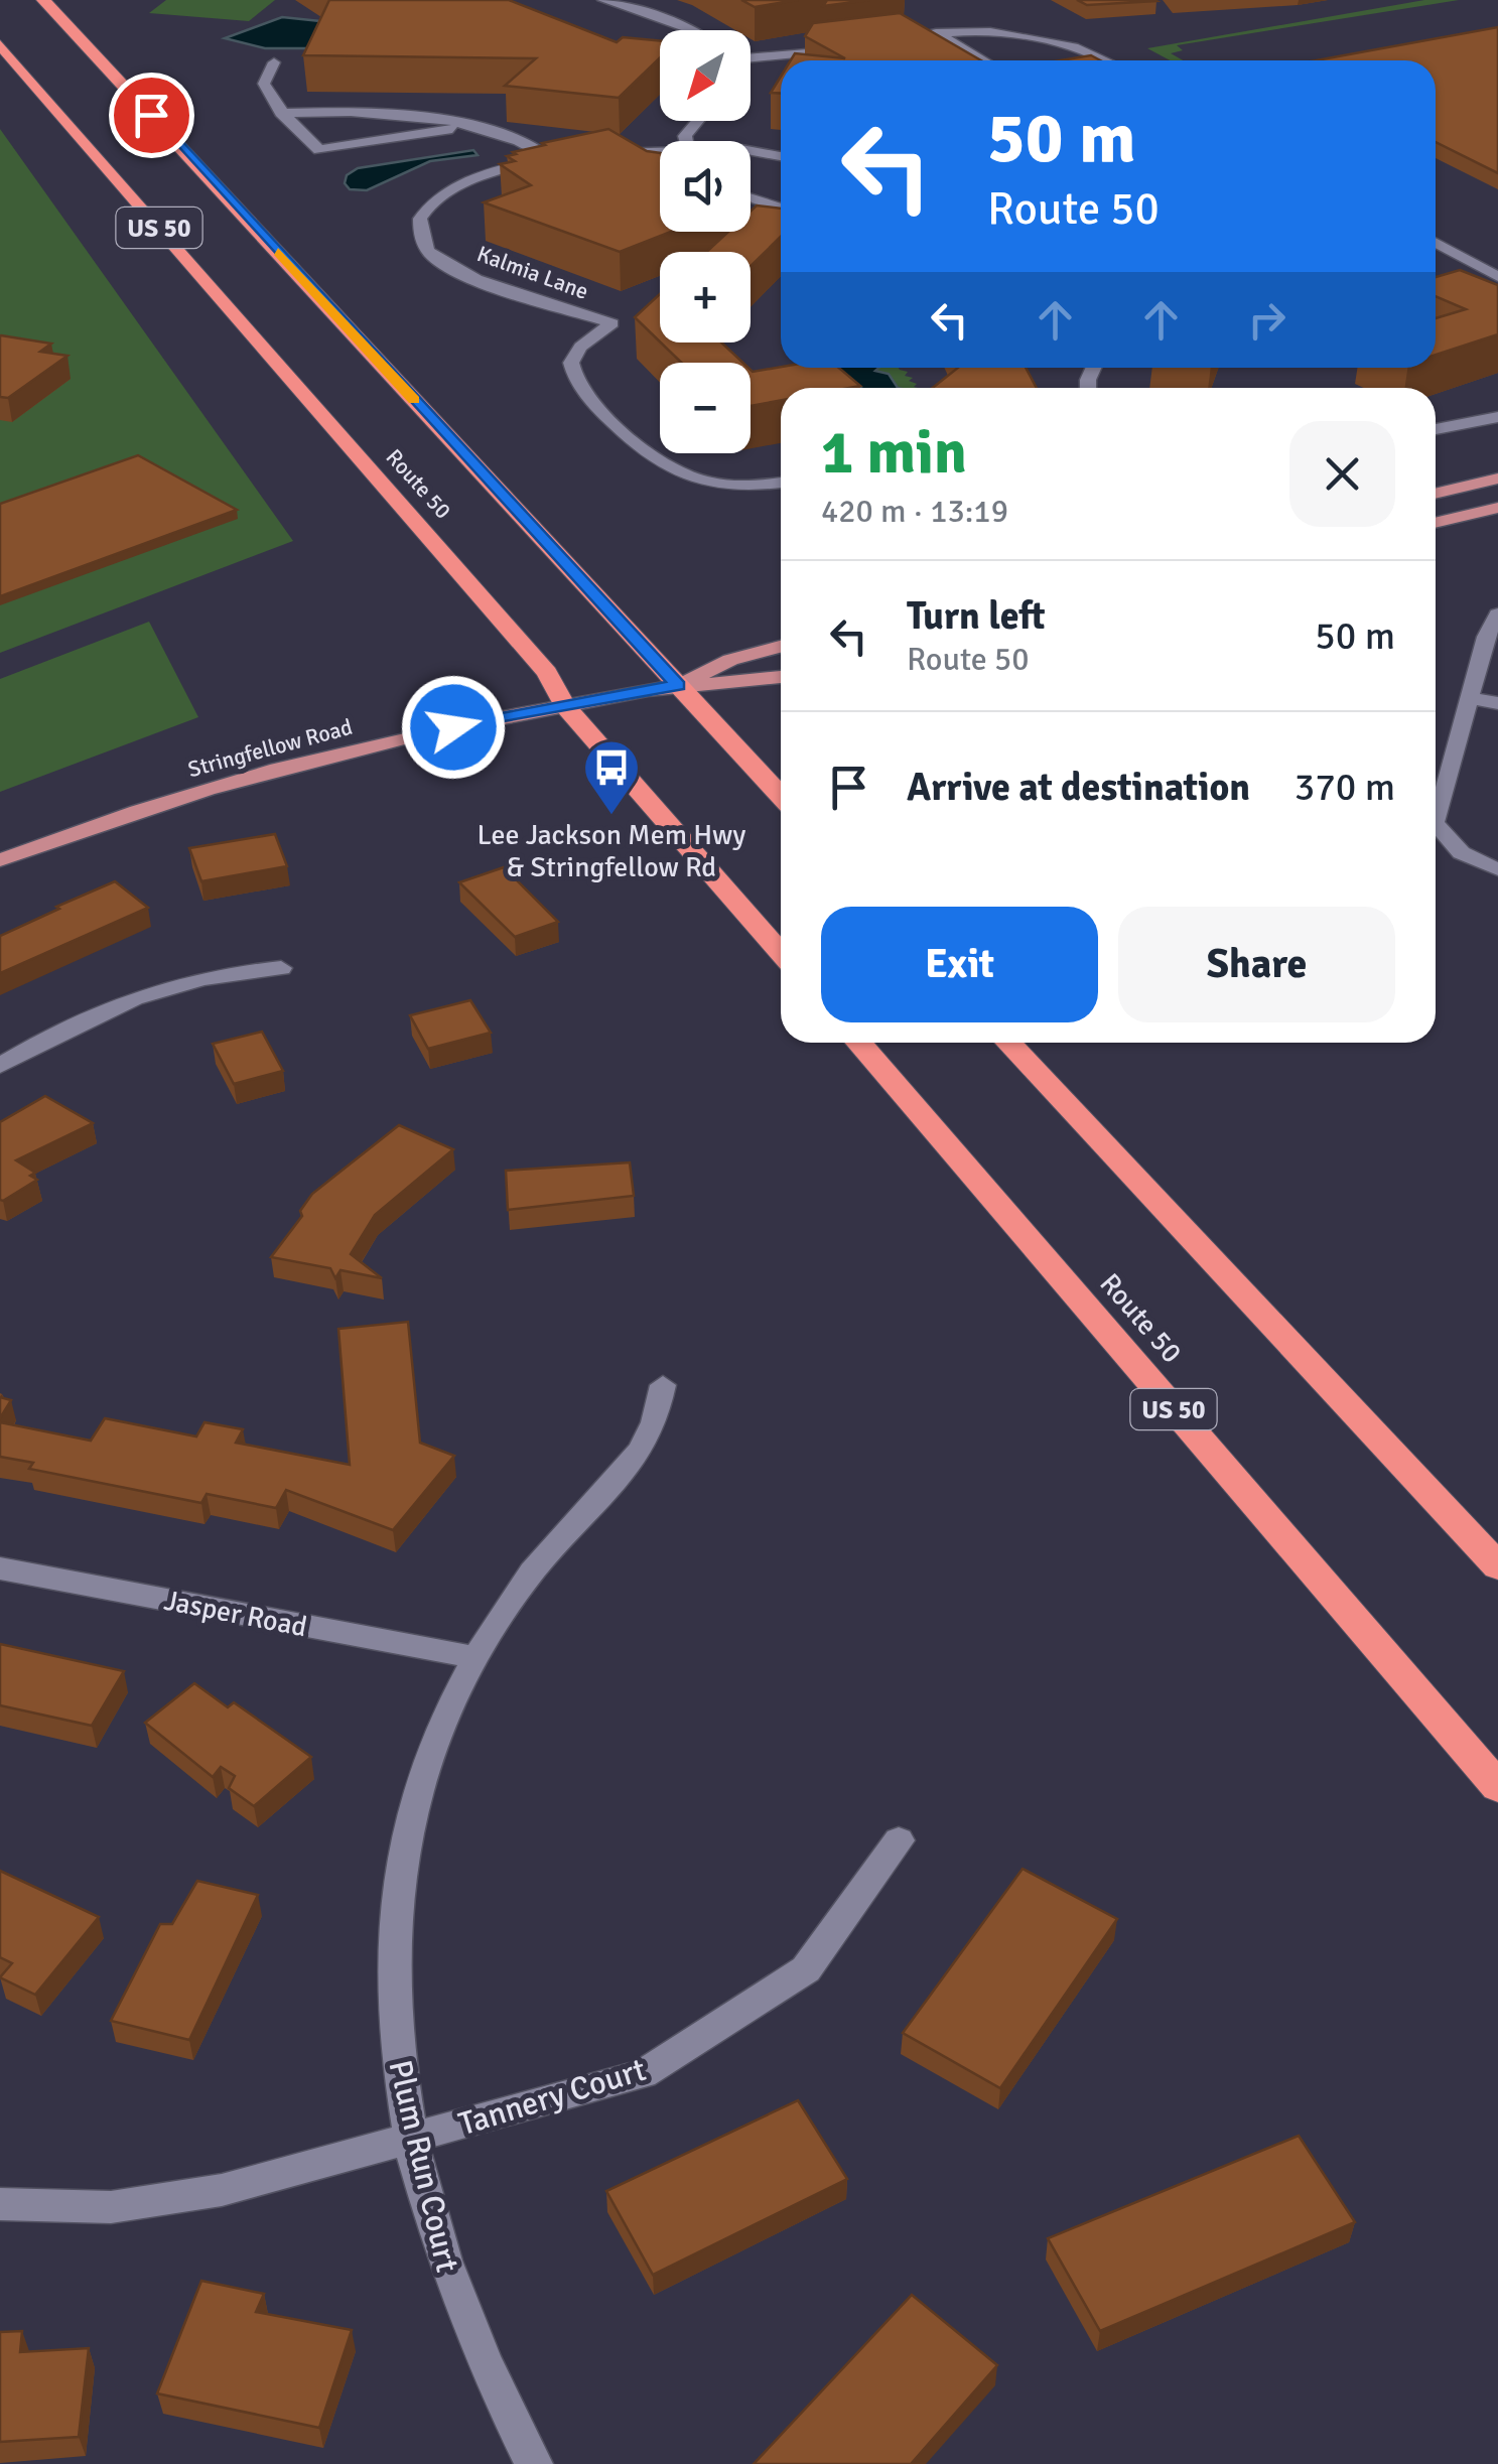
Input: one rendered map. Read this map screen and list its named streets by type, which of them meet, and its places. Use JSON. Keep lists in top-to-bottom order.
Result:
{
  "streets": {
    "highway": ["US 50", "Route 50"],
    "main road": ["Stringfellow Road"],
    "street": [
      "Kalmia Lane",
      "Jasper Road",
      "Tannery Court",
      "Plum Run Court"
    ]
  },
  "crossings": [
    ["Route 50", "Stringfellow Road"],
    ["Jasper Road", "Plum Run Court"],
    ["Tannery Court", "Plum Run Court"]
  ],
  "places": {
    "bus stop": ["Lee Jackson Mem Hwy & Stringfellow Rd"]
  },
  "north": "bottom left",
  "page": {
    "map_buttons": ["+", "−"],
    "turn": ["50 m", "Route 50"],
    "heading": ["1 min", "420 m · 13:19"],
    "list": [
      {
        "name": "Turn left",
        "note": "Route 50",
        "value": "50 m"
      },
      {
        "name": "Arrive at destination",
        "value": "370 m"
      }
    ],
    "buttons": ["Exit", "Share"]
  }
}
